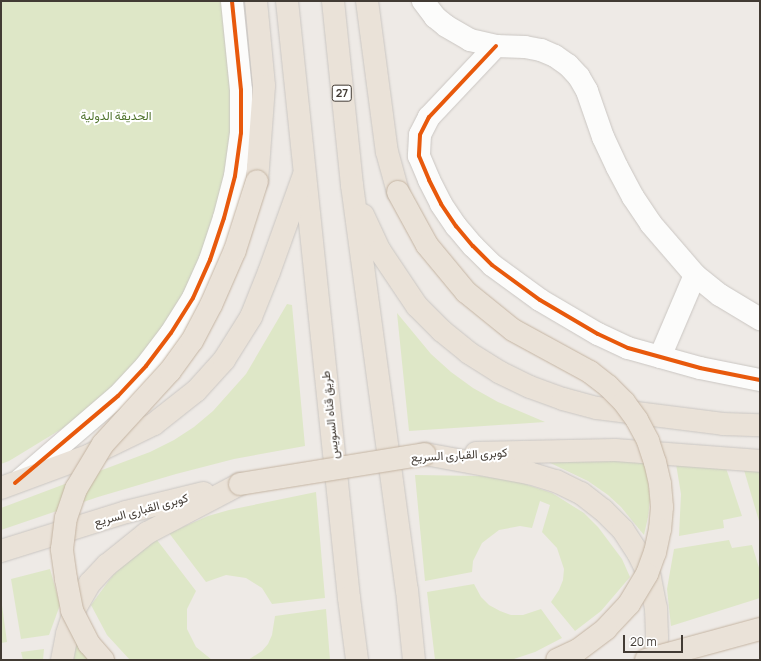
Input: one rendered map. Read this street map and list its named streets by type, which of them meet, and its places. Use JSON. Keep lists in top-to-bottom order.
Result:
{
  "streets": {
    "highway": ["27", "طريق قناه السويس", "كوبرى القبارى السريع"]
  },
  "parks": ["الحديقة الدولية"],
  "scale_bar": "20 m"
}
